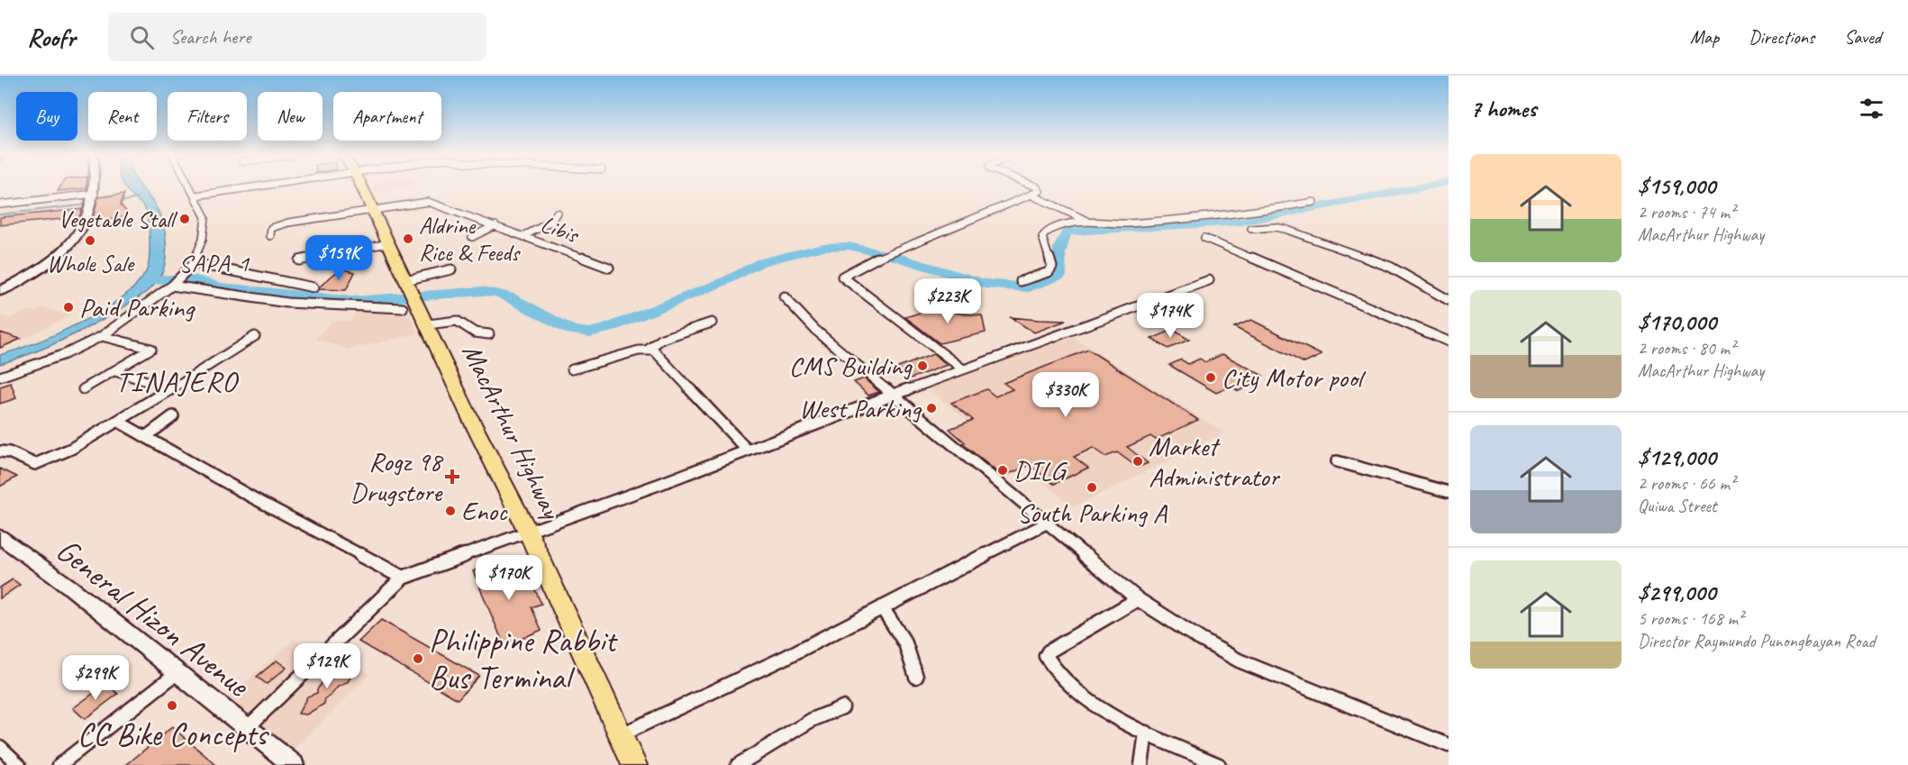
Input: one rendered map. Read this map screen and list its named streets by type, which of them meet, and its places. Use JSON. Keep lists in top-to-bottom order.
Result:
{
  "streets": {
    "highway": ["MacArthur Highway"],
    "main road": ["General Hizon Avenue"],
    "street": ["Libis"]
  },
  "crossings": [
    ["Libis", "MacArthur Highway"]
  ],
  "districts": ["SAPA 1", "TINAJERO"],
  "places": {
    "other": [
      "Vegetable Stall",
      "Aldrine Rice & Feeds",
      "Whole Sale",
      "Paid Parking",
      "CMS Building",
      "City Motor pool",
      "West Parking",
      "Market Administrator",
      "DILG",
      "South Parking A",
      "Enoc",
      "Philippine Rabbit Bus Terminal",
      "CC Bike Concepts"
    ],
    "health": ["Rogz 98 Drugstore"]
  },
  "page": {
    "header": "Roofr",
    "search": "Search here",
    "nav": ["Map", "Directions", "Saved"],
    "heading": "7 homes",
    "chip": [
      "Buy",
      "Rent",
      "Filters",
      "New",
      "Apartment"
    ],
    "list": [
      {
        "name": "$159,000",
        "note": "2 rooms · 74 m² · MacArthur Highway"
      },
      {
        "name": "$170,000",
        "note": "2 rooms · 80 m² · MacArthur Highway"
      },
      {
        "name": "$129,000",
        "note": "2 rooms · 66 m² · Quiwa Street"
      },
      {
        "name": "$299,000",
        "note": "5 rooms · 168 m² · Director Raymundo Punongbayan Road"
      }
    ],
    "price": [
      "$159K",
      "$223K",
      "$174K",
      "$330K",
      "$170K",
      "$129K",
      "$299K"
    ]
  }
}
